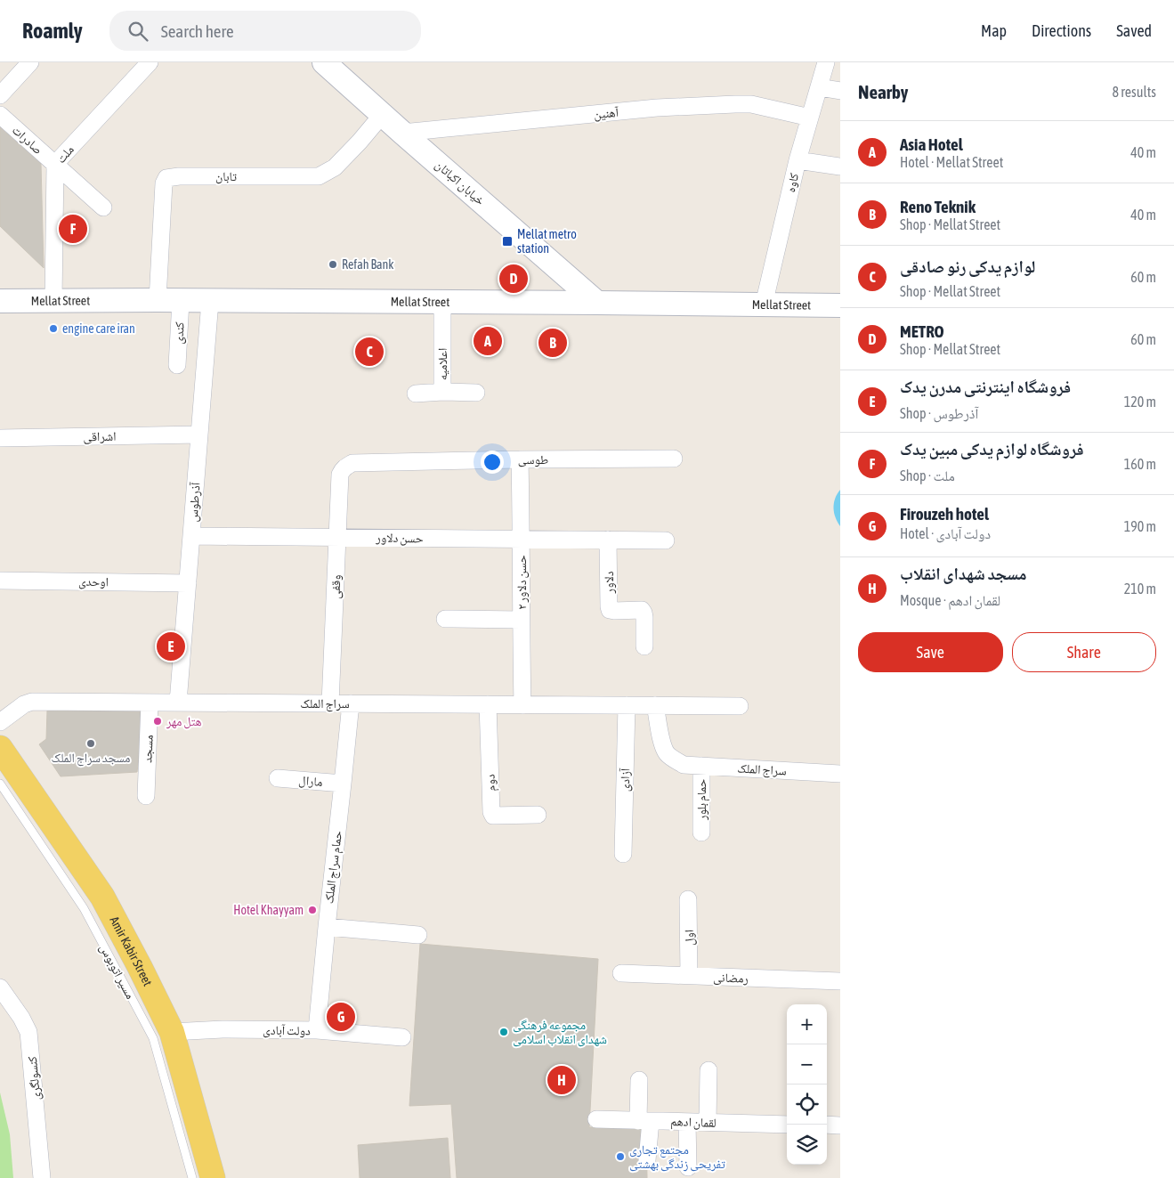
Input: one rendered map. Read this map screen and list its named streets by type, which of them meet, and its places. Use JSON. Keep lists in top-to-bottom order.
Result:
{
  "streets": {
    "main road": ["خیابان اکباتان", "Mellat Street", "Amir Kabir Street"],
    "street": [
      "آهنین",
      "صادرات",
      "ملت",
      "تابان",
      "کاوه",
      "کندی",
      "اعلامیه",
      "اشراقی",
      "طوسی",
      "آذرطوس",
      "حسن دلاور",
      "اوحدی",
      "حسن دلاور ۲",
      "دلاور",
      "وقفی",
      "سراج الملک",
      "مسجد",
      "آزادی",
      "مارال",
      "دوم",
      "حمام بلور",
      "حمام سراج الملک",
      "اول",
      "رمضانی",
      "دولت آبادی",
      "کنسولگری",
      "لقمان ادهم"
    ],
    "lane": ["مسیر اتوبوس"]
  },
  "crossings": [
    ["آهنین", "خیابان اکباتان"],
    ["آهنین", "کاوه"],
    ["صادرات", "ملت"],
    ["ملت", "Mellat Street"],
    ["تابان", "خیابان اکباتان"],
    ["تابان", "Mellat Street"],
    ["خیابان اکباتان", "Mellat Street"],
    ["کاوه", "Mellat Street"],
    ["Mellat Street", "کندی"],
    ["Mellat Street", "اعلامیه"],
    ["Mellat Street", "آذرطوس"],
    ["اشراقی", "آذرطوس"],
    ["طوسی", "حسن دلاور ۲"],
    ["طوسی", "وقفی"],
    ["آذرطوس", "حسن دلاور"],
    ["آذرطوس", "اوحدی"],
    ["آذرطوس", "سراج الملک"],
    ["حسن دلاور", "حسن دلاور ۲"],
    ["حسن دلاور", "دلاور"],
    ["حسن دلاور", "وقفی"],
    ["حسن دلاور ۲", "سراج الملک"],
    ["وقفی", "سراج الملک"],
    ["سراج الملک", "مسجد"],
    ["سراج الملک", "آزادی"],
    ["سراج الملک", "دوم"],
    ["سراج الملک", "حمام بلور"],
    ["سراج الملک", "حمام سراج الملک"],
    ["مارال", "حمام سراج الملک"],
    ["حمام سراج الملک", "دولت آبادی"],
    ["اول", "رمضانی"],
    ["Amir Kabir Street", "دولت آبادی"]
  ],
  "places": {
    "transit": ["Mellat metro station"],
    "other": [
      "Refah Bank",
      "engine care iran",
      "هتل مهر",
      "مسجد سراج الملک",
      "Hotel Khayyam",
      "مجموعه فرهنگی شهدای انقلاب اسلامی",
      "مجتمع تجاری تفریحی زندگی بهشتی"
    ]
  },
  "page": {
    "header": "Roamly",
    "search": "Search here",
    "nav": ["Map", "Directions", "Saved"],
    "heading": ["Nearby", "8 results"],
    "list": [
      {
        "mark": "A",
        "name": "Asia Hotel",
        "note": "Hotel · Mellat Street",
        "value": "40 m"
      },
      {
        "mark": "B",
        "name": "Reno Teknik",
        "note": "Shop · Mellat Street",
        "value": "40 m"
      },
      {
        "mark": "C",
        "name": "لوازم یدکی رنو صادقی",
        "note": "Shop · Mellat Street",
        "value": "60 m"
      },
      {
        "mark": "D",
        "name": "METRO",
        "note": "Shop · Mellat Street",
        "value": "60 m"
      },
      {
        "mark": "E",
        "name": "فروشگاه اینترنتی مدرن یدک",
        "note": "Shop · آذرطوس",
        "value": "120 m"
      },
      {
        "mark": "F",
        "name": "فروشگاه لوازم یدکی مبین یدک",
        "note": "Shop · ملت",
        "value": "160 m"
      },
      {
        "mark": "G",
        "name": "Firouzeh hotel",
        "note": "Hotel · دولت آبادی",
        "value": "190 m"
      },
      {
        "mark": "H",
        "name": "مسجد شهدای انقلاب",
        "note": "Mosque · لقمان ادهم",
        "value": "210 m"
      }
    ],
    "pins": [
      "F",
      "D",
      "A",
      "B",
      "C",
      "E",
      "G",
      "H"
    ],
    "buttons": ["Save", "Share"],
    "map_buttons": ["+", "−"]
  }
}
